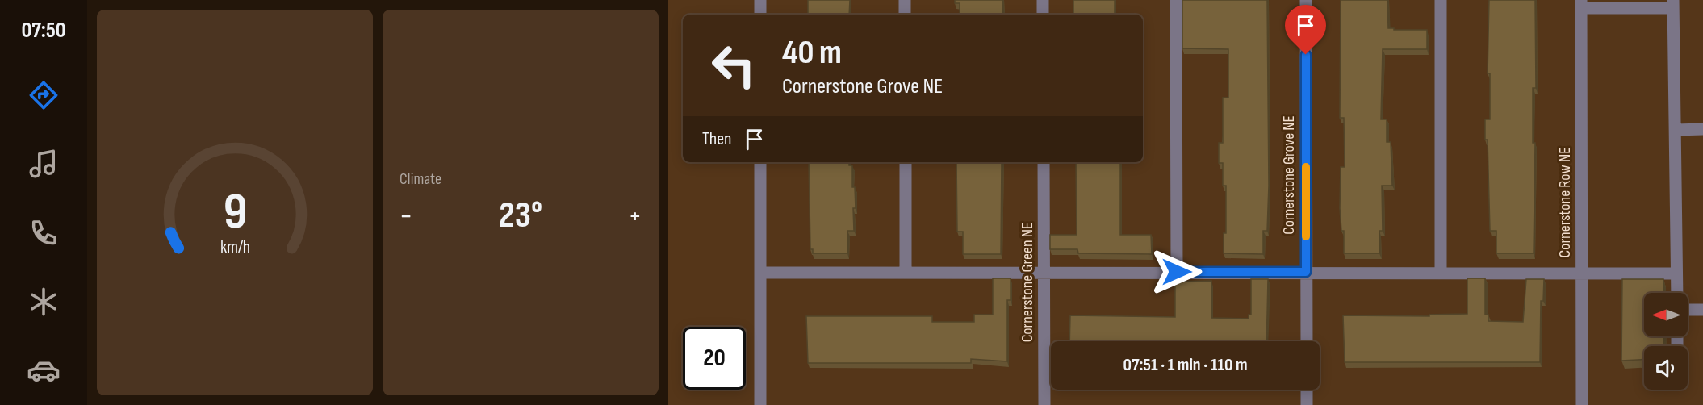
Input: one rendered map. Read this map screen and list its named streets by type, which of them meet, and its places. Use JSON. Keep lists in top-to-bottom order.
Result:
{
  "streets": {
    "street": ["Cornerstone Grove NE", "Cornerstone Row NE", "Cornerstone Green NE"]
  },
  "north": "left",
  "page": {
    "tabs": "07:50",
    "tile": "Climate",
    "turn": ["40 m", "Cornerstone Grove NE"],
    "then": "Then",
    "heat": ["−", "23°", "+"],
    "limit": "20",
    "trip": "07:51 · 1 min · 110 m",
    "gauge": ["9", "km/h"]
  }
}
